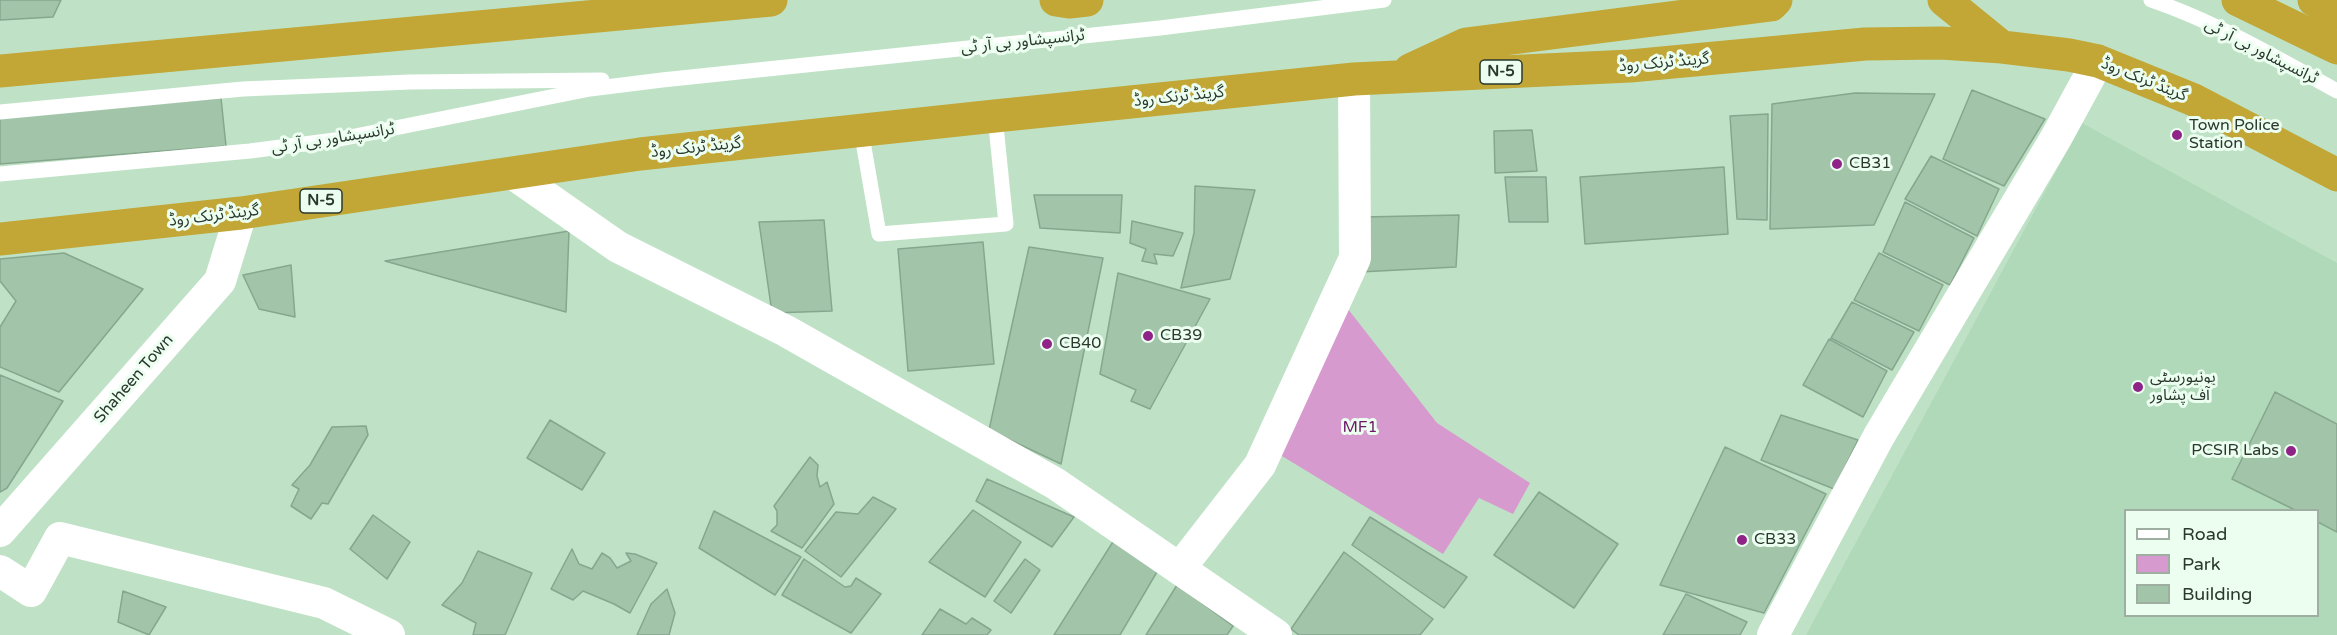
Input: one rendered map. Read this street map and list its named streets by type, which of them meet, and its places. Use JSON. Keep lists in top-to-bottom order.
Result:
{
  "streets": {
    "highway": ["گرینڈ ٹرنک روڈ", "N-5"],
    "street": ["Shaheen Town"],
    "lane": ["ٹرانسپشاور بی آر ٹی"]
  },
  "crossings": [
    ["گرینڈ ٹرنک روڈ", "Shaheen Town"]
  ],
  "parks": ["MF1"],
  "places": [
    "Town Police Station",
    "CB31",
    "CB39",
    "CB40",
    "یونیورسٹی آف پشاور",
    "PCSIR Labs",
    "CB33"
  ],
  "legend": ["Road", "Park", "Building"]
}
